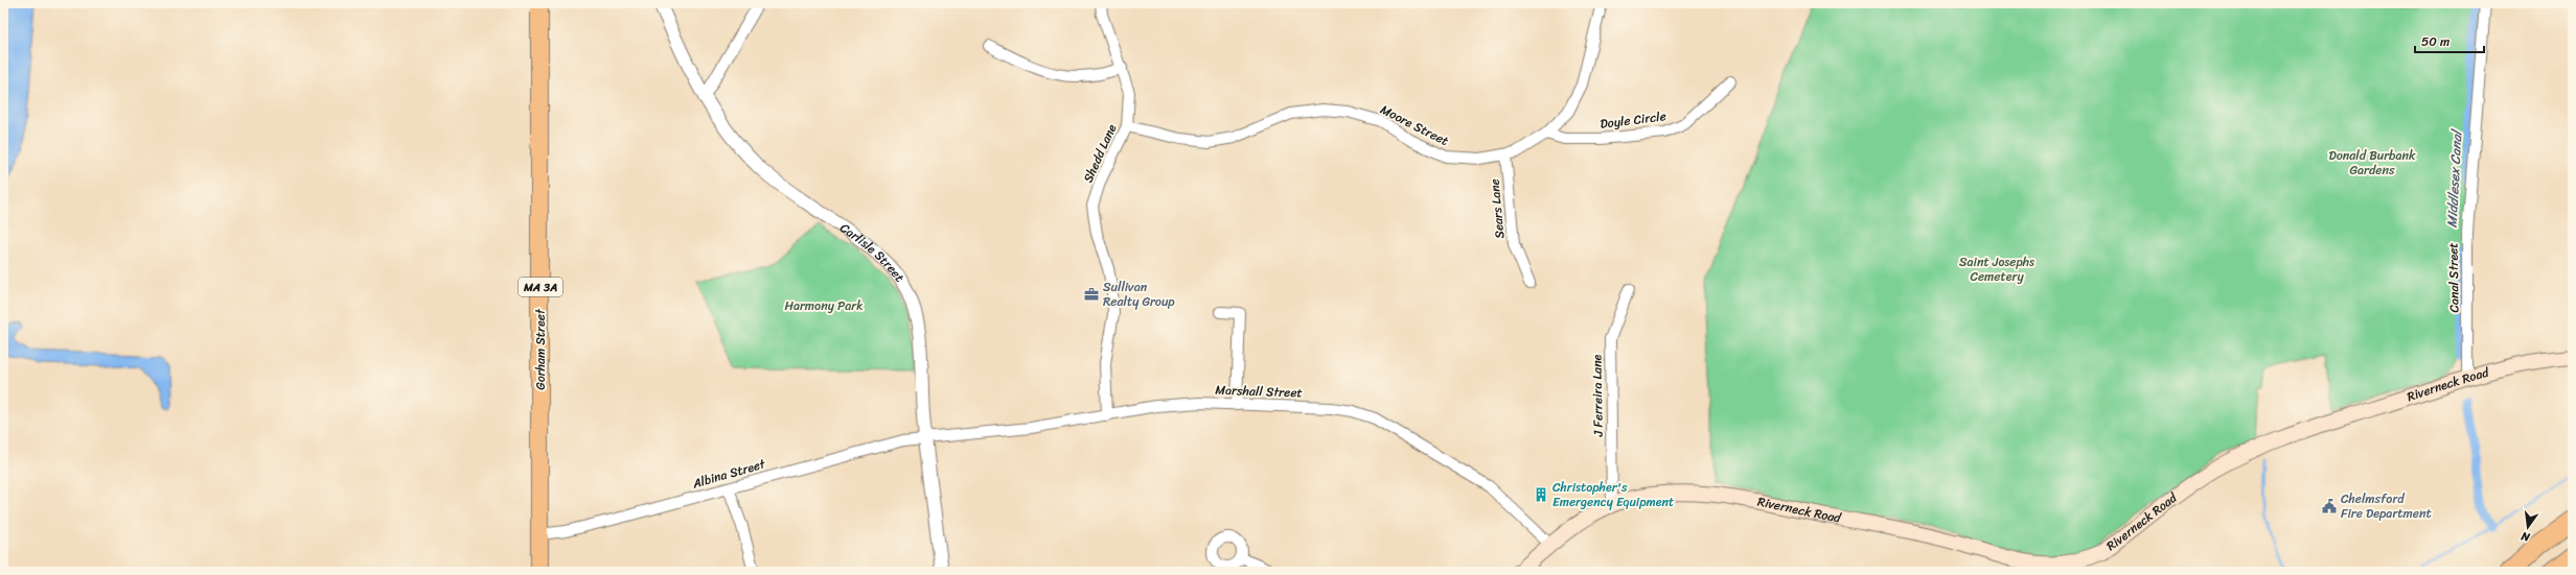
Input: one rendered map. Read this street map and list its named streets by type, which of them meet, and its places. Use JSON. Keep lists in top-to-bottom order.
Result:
{
  "streets": {
    "main road": ["MA 3A", "Gorham Street", "Riverneck Road"],
    "street": [
      "Doyle Circle",
      "Moore Street",
      "Shedd Lane",
      "Sears Lane",
      "Carlisle Street",
      "Canal Street",
      "Marshall Street",
      "J Ferreira Lane",
      "Albina Street"
    ]
  },
  "crossings": [
    ["Doyle Circle", "Moore Street"],
    ["Moore Street", "Shedd Lane"],
    ["Moore Street", "Sears Lane"],
    ["Shedd Lane", "Marshall Street"],
    ["Carlisle Street", "Marshall Street"],
    ["Carlisle Street", "Albina Street"],
    ["Canal Street", "Riverneck Road"],
    ["Gorham Street", "Albina Street"],
    ["Riverneck Road", "Marshall Street"],
    ["Riverneck Road", "J Ferreira Lane"],
    ["Marshall Street", "Albina Street"]
  ],
  "water": ["Middlesex Canal"],
  "parks": ["Donald Burbank Gardens", "Saint Josephs Cemetery", "Harmony Park"],
  "places": {
    "office": ["Sullivan Realty Group"],
    "building": ["Christopher's Emergency Equipment"],
    "public building": ["Chelmsford Fire Department"]
  },
  "scale_bar": "50 m",
  "north": "bottom"
}
